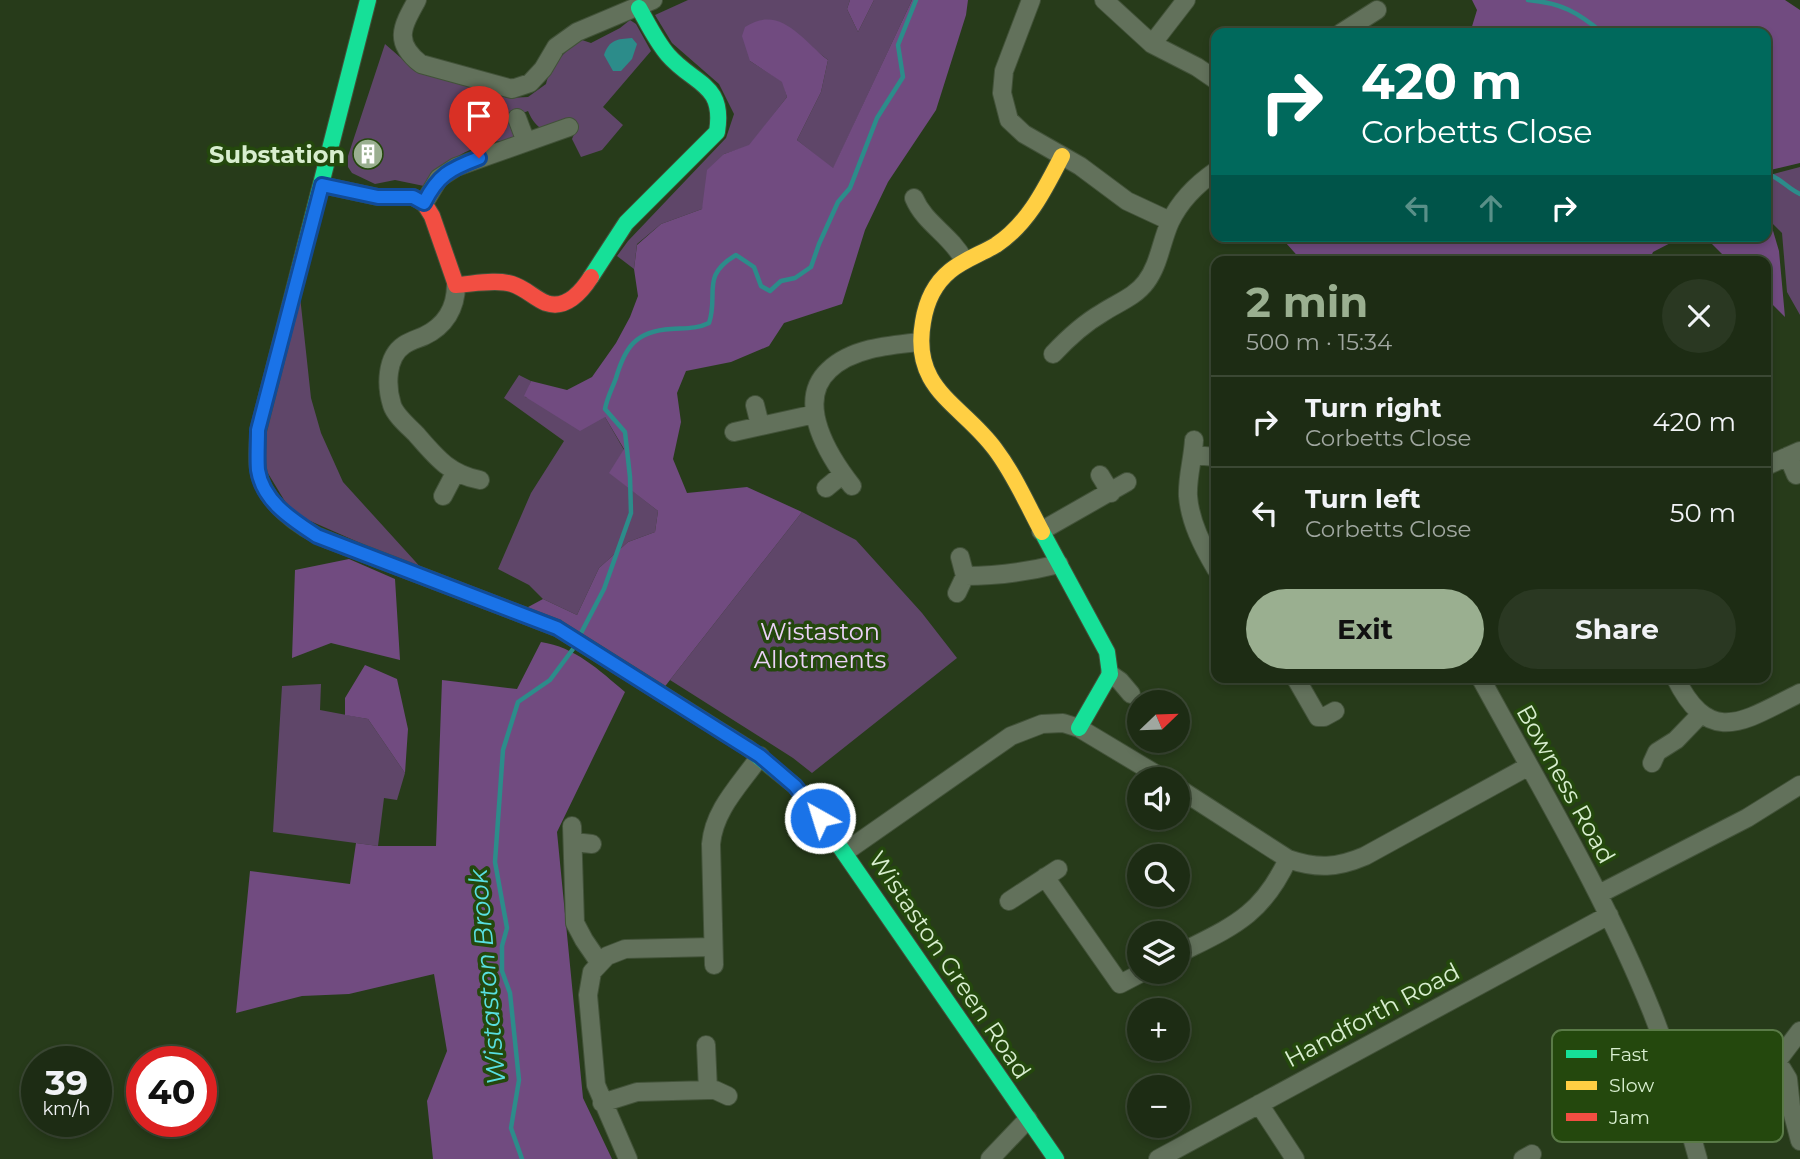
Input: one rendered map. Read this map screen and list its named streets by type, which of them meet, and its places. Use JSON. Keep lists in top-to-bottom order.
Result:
{
  "streets": {
    "street": ["Bowness Road", "Wistaston Green Road", "Handforth Road"]
  },
  "crossings": [
    ["Bowness Road", "Handforth Road"]
  ],
  "water": ["Wistaston Brook"],
  "parks": ["Wistaston Allotments"],
  "places": {
    "building": ["Substation"]
  },
  "legend": ["Fast", "Slow", "Jam"],
  "north": "top right",
  "page": {
    "turn": ["420 m", "Corbetts Close"],
    "heading": ["2 min", "500 m · 15:34"],
    "list": [
      {
        "name": "Turn right",
        "note": "Corbetts Close",
        "value": "420 m"
      },
      {
        "name": "Turn left",
        "note": "Corbetts Close",
        "value": "50 m"
      }
    ],
    "buttons": ["Exit", "Share"],
    "map_buttons": ["+", "−"],
    "speed": "39 km/h",
    "limit": "40"
  }
}
